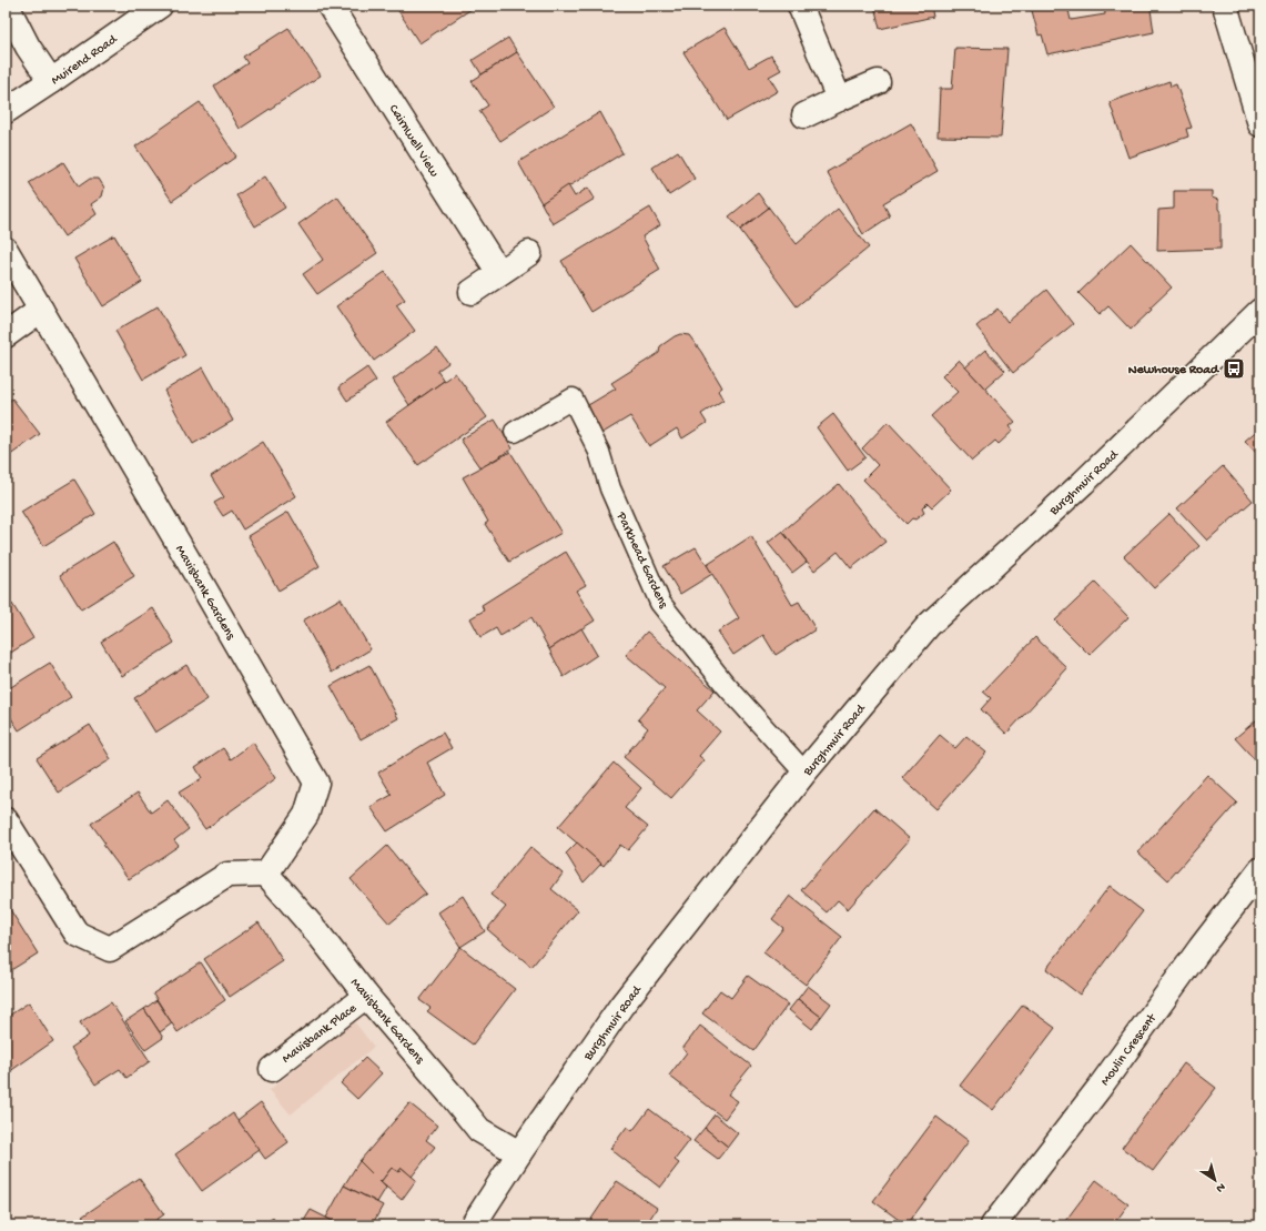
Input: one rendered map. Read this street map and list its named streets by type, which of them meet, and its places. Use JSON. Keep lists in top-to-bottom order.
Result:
{
  "streets": {
    "street": [
      "Muirend Road",
      "Cairnwell View",
      "Burghmuir Road",
      "Mavisbank Gardens",
      "Mavisbank Place",
      "Moulin Crescent"
    ],
    "lane": ["Parkhead Gardens"]
  },
  "crossings": [
    ["Burghmuir Road", "Parkhead Gardens"],
    ["Burghmuir Road", "Mavisbank Gardens"],
    ["Mavisbank Gardens", "Mavisbank Place"]
  ],
  "places": {
    "bus stop": ["Newhouse Road"]
  },
  "north": "bottom right"
}
